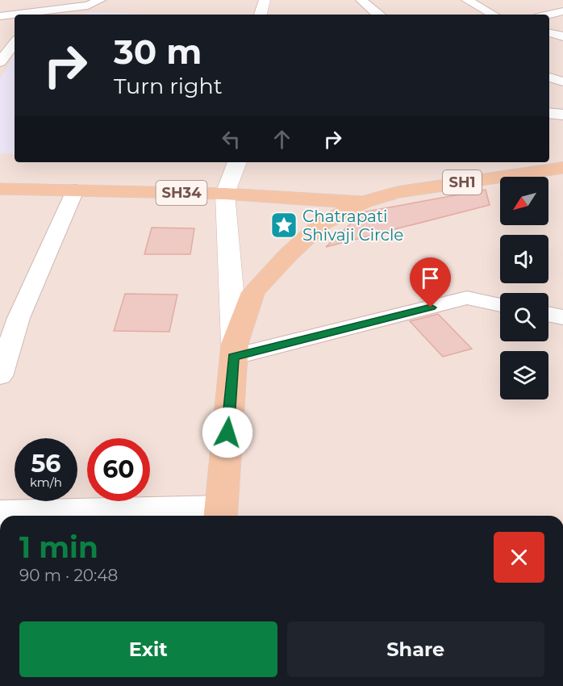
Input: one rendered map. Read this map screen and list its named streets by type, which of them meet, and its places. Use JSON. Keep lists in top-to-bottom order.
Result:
{
  "streets": {
    "main road": ["SH1", "SH34"]
  },
  "crossings": [
    ["SH1", "SH34"]
  ],
  "places": {
    "place": ["Chatrapati Shivaji Circle"]
  },
  "north": "bottom left",
  "page": {
    "turn": ["30 m", "Turn right"],
    "speed": "56 km/h",
    "limit": "60",
    "heading": ["1 min", "90 m · 20:48"],
    "buttons": ["Exit", "Share"]
  }
}
